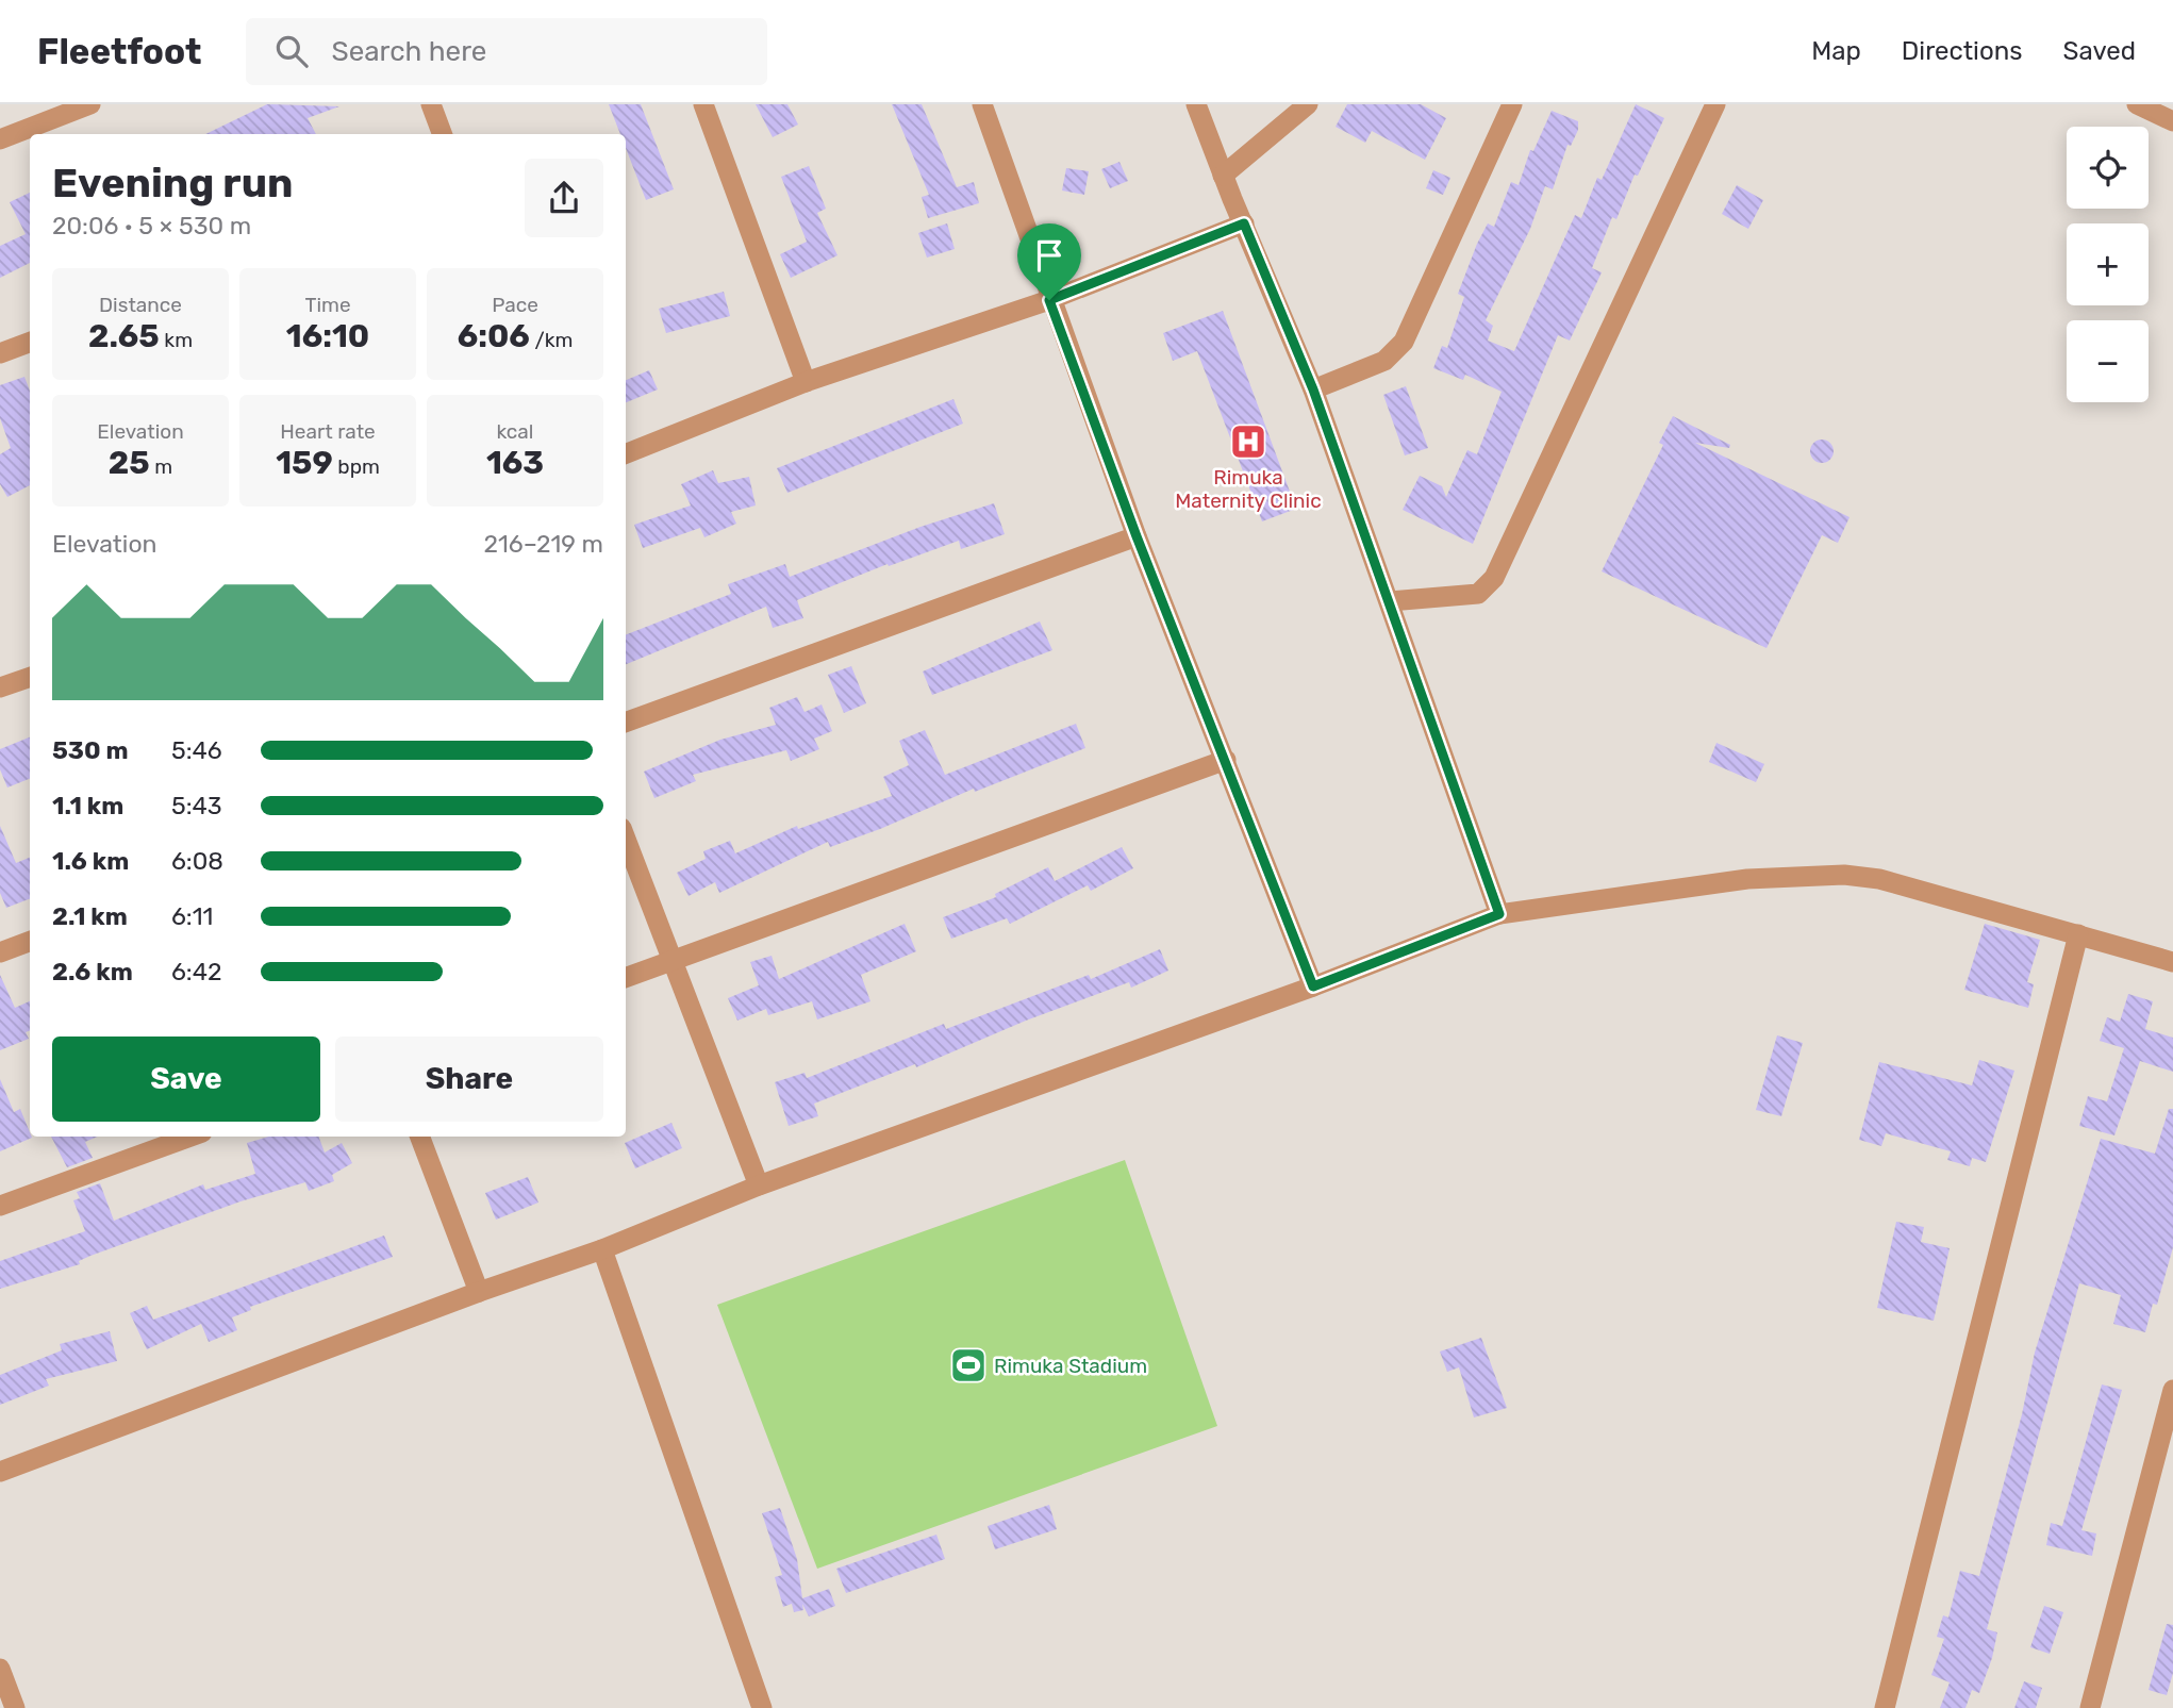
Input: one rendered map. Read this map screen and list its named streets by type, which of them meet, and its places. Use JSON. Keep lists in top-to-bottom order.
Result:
{
  "places": {
    "hospital": ["Rimuka Maternity Clinic"],
    "sports": ["Rimuka Stadium"]
  },
  "page": {
    "header": "Fleetfoot",
    "search": "Search here",
    "nav": ["Map", "Directions", "Saved"],
    "map_buttons": ["+", "−"],
    "heading": ["Evening run", "20:06 · 5 × 530 m"],
    "stats": [
      ["Distance", "2.65 km"],
      ["Time", "16:10"],
      ["Pace", "6:06 /km"],
      ["Elevation", "25 m"],
      ["Heart rate", "159 bpm"],
      ["kcal", "163"]
    ],
    "chart": ["Elevation", "216–219 m"],
    "list": [
      {
        "name": "530 m",
        "note": "5:46"
      },
      {
        "name": "1.1 km",
        "note": "5:43"
      },
      {
        "name": "1.6 km",
        "note": "6:08"
      },
      {
        "name": "2.1 km",
        "note": "6:11"
      },
      {
        "name": "2.6 km",
        "note": "6:42"
      }
    ],
    "buttons": ["Save", "Share"]
  }
}
